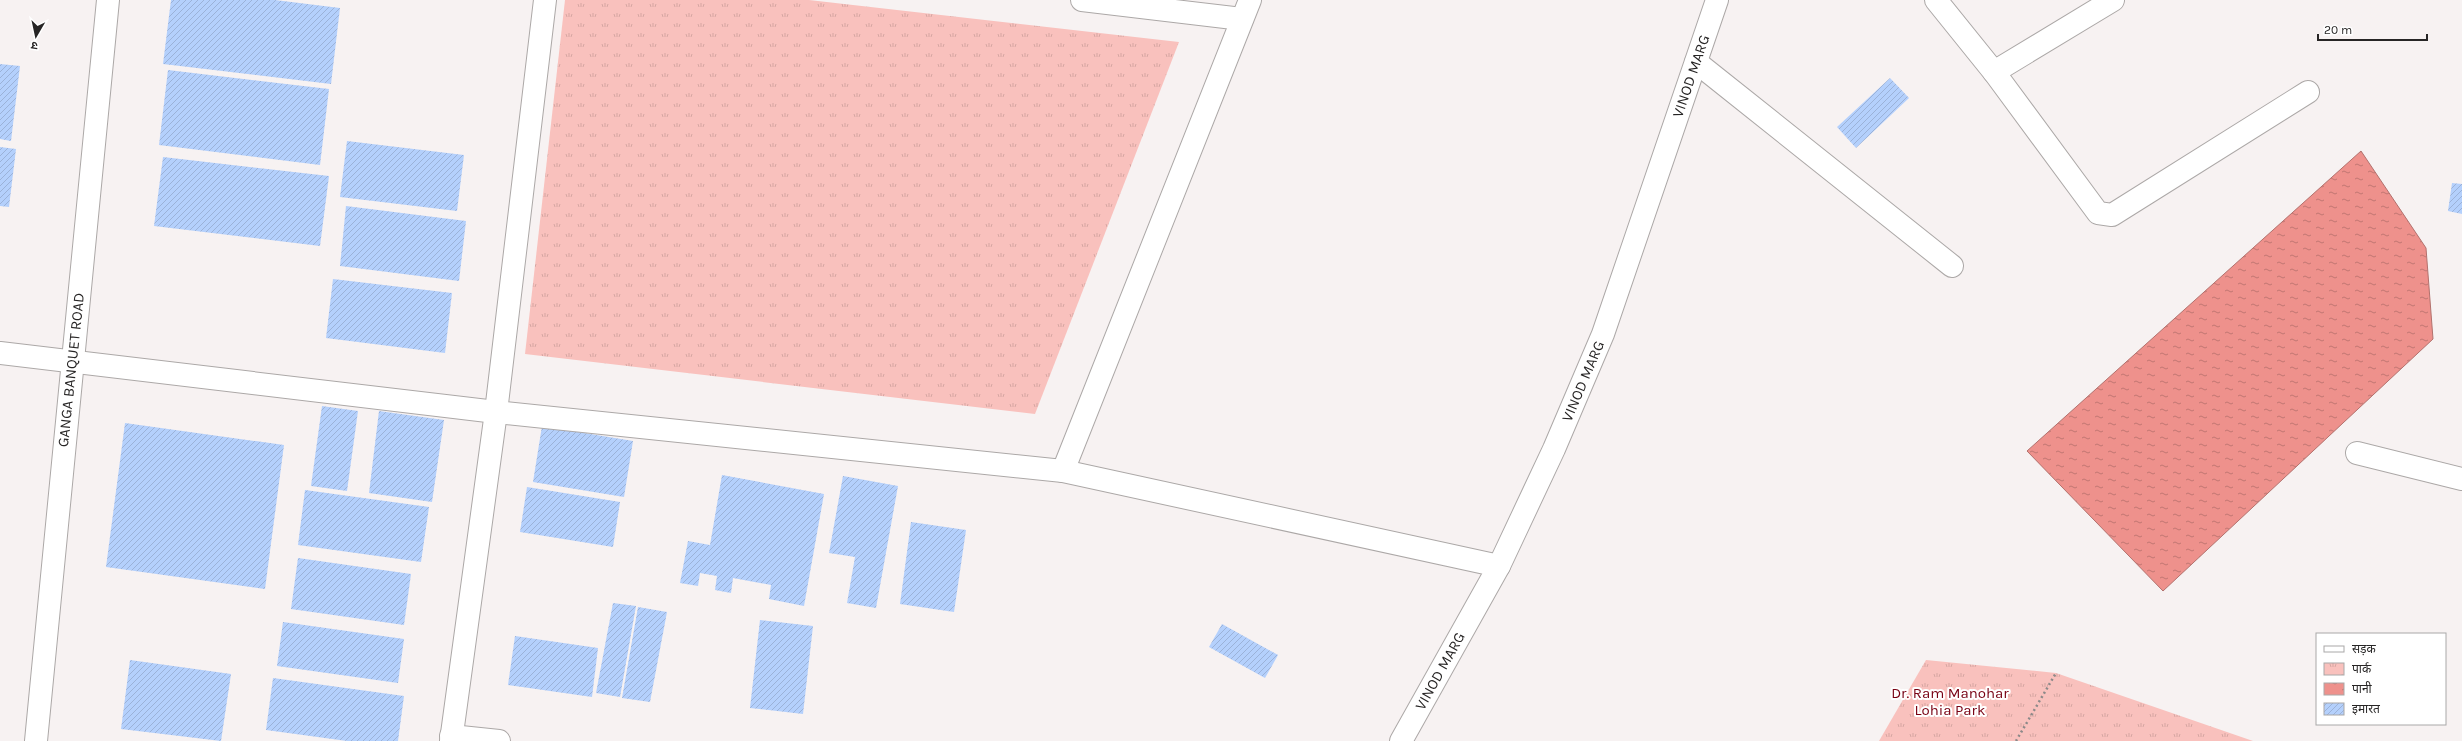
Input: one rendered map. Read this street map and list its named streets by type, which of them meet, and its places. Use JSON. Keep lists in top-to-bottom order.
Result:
{
  "streets": {
    "street": ["VINOD MARG", "GANGA BANQUET ROAD"]
  },
  "parks": ["Dr. Ram Manohar Lohia Park"],
  "legend": [
    "सड़क",
    "पार्क",
    "पानी",
    "इमारत"
  ],
  "scale_bar": "20 m",
  "north": "bottom"
}
